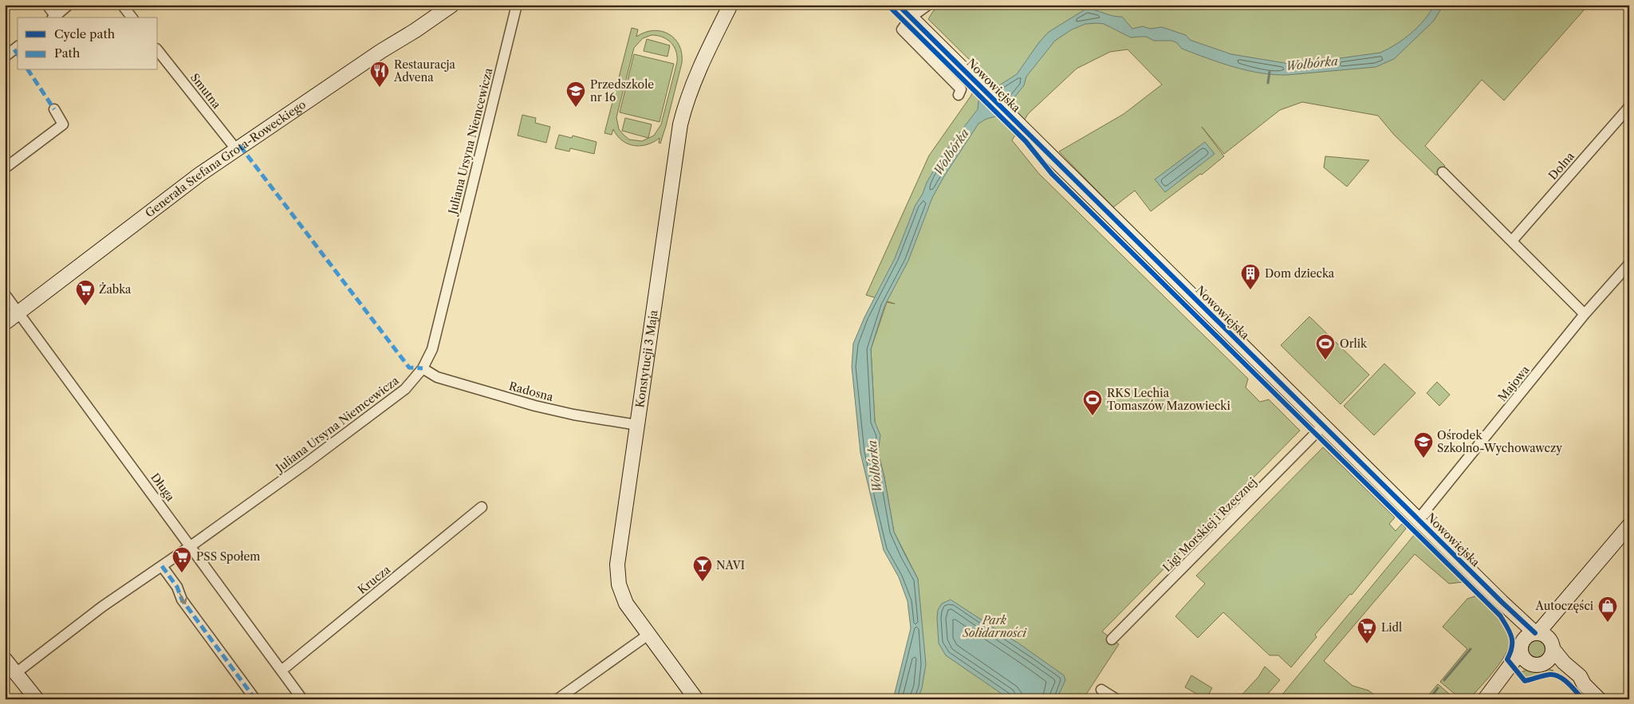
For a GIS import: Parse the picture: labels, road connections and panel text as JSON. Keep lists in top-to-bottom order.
{
  "streets": {
    "street": [
      "Nowowiejska",
      "Smutna",
      "Juliana Ursyna Niemcewicza",
      "Generała Stefana Grota-Roweckiego",
      "Dolna",
      "Konstytucji 3 Maja",
      "Majowa",
      "Radosna",
      "Długa",
      "Ligi Morskiej i Rzecznej",
      "Krucza"
    ]
  },
  "crossings": [
    ["Nowowiejska", "Majowa"],
    ["Nowowiejska", "Ligi Morskiej i Rzecznej"],
    ["Smutna", "Generała Stefana Grota-Roweckiego"],
    ["Juliana Ursyna Niemcewicza", "Radosna"],
    ["Juliana Ursyna Niemcewicza", "Długa"],
    ["Generała Stefana Grota-Roweckiego", "Długa"],
    ["Konstytucji 3 Maja", "Radosna"],
    ["Długa", "Krucza"]
  ],
  "water": ["Wolbórka"],
  "parks": ["Park Solidarności"],
  "places": {
    "restaurant": ["Restauracja Advena"],
    "school or university": ["Przedszkole nr 16", "Ośrodek Szkolno-Wychowawczy"],
    "building": ["Dom dziecka"],
    "supermarket": ["Żabka", "PSS Społem", "Lidl"],
    "sports": ["Orlik", "RKS Lechia Tomaszów Mazowiecki"],
    "bar": ["NAVI"],
    "shop": ["Autoczęści"]
  },
  "legend": ["Cycle path", "Path"]
}
